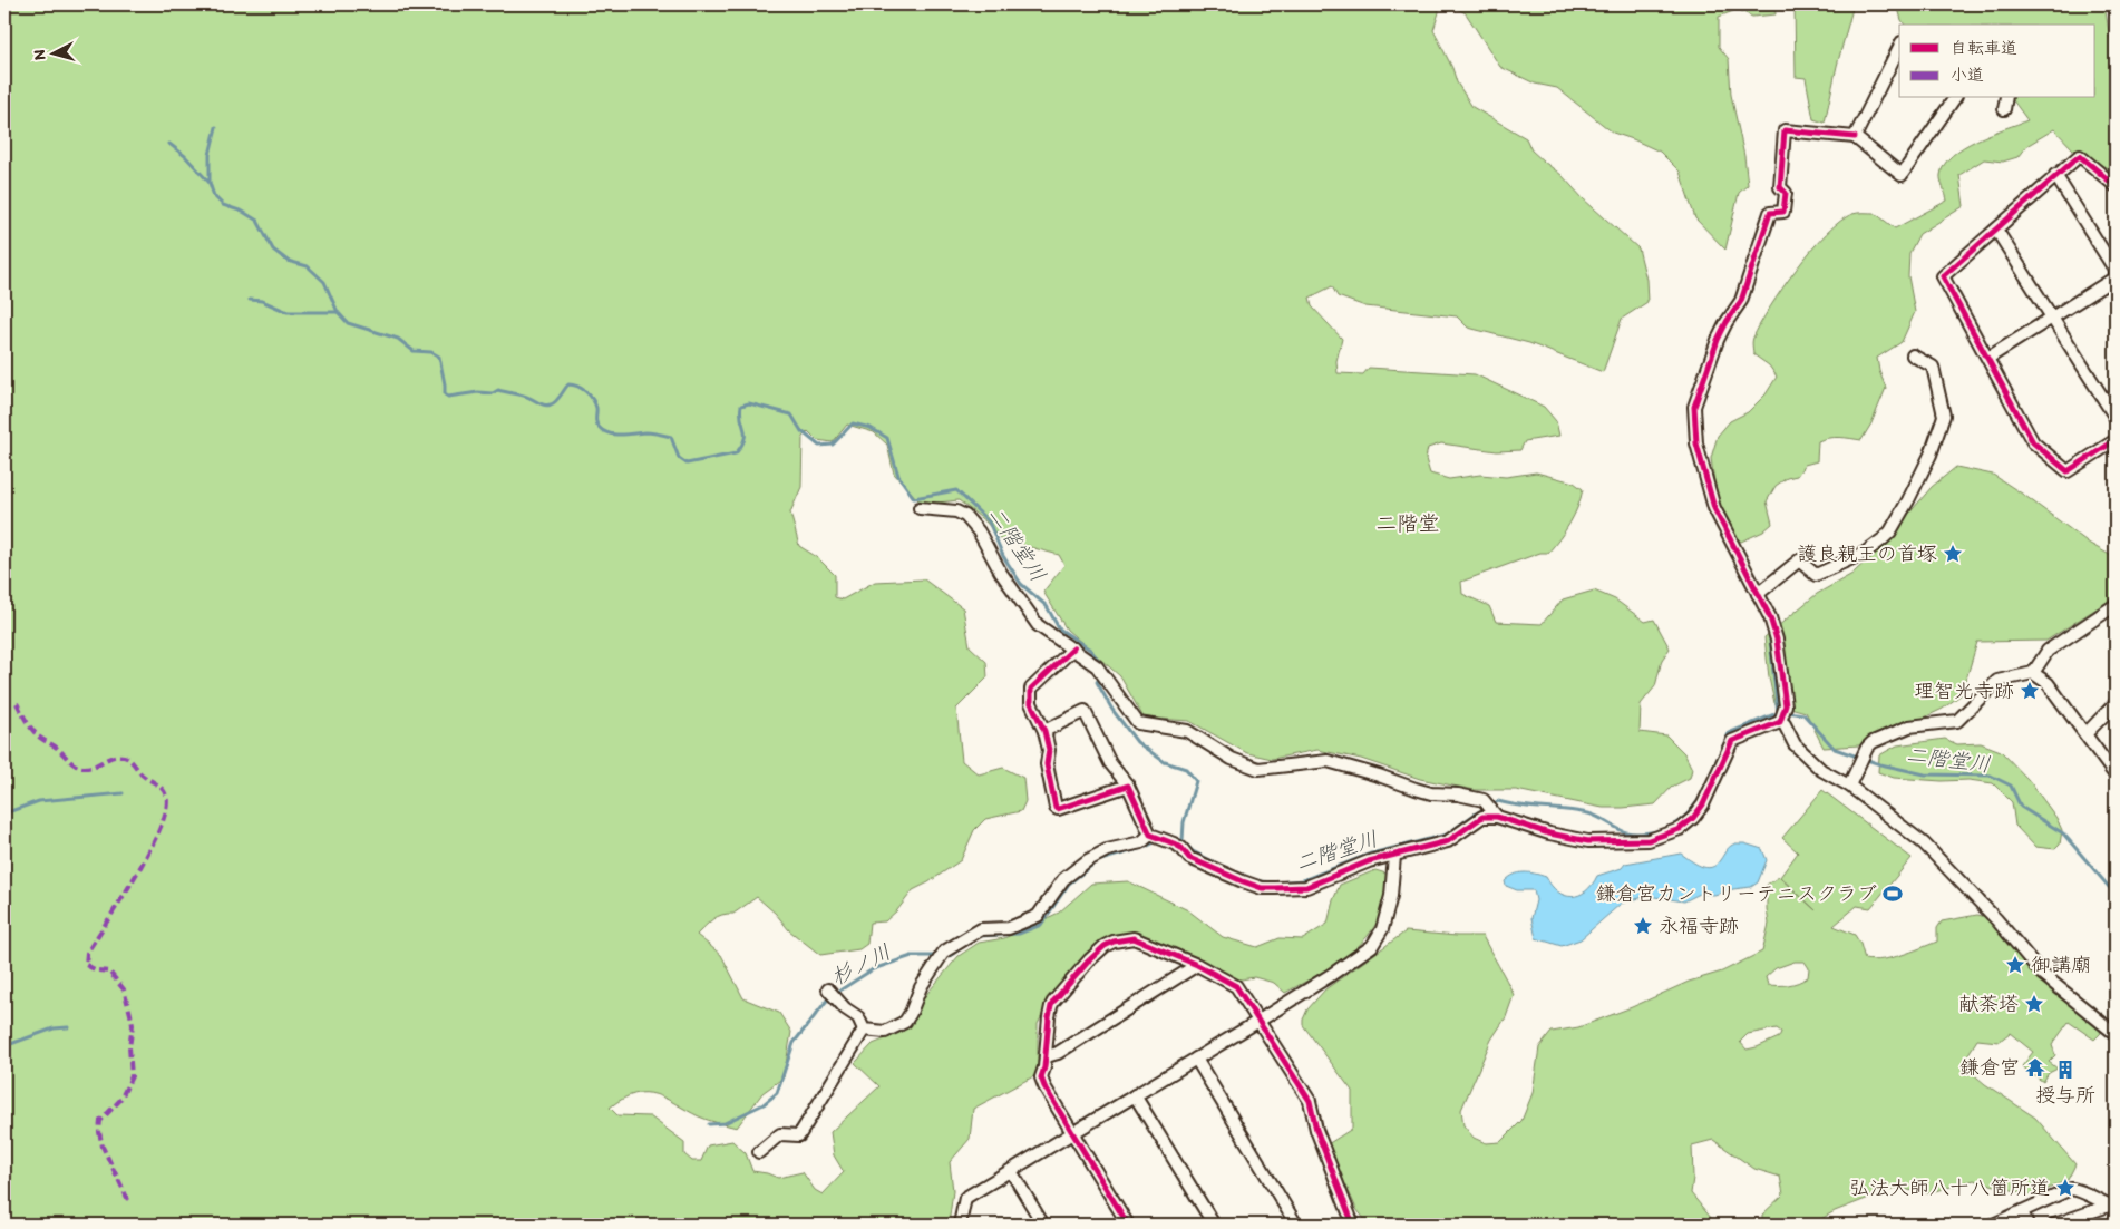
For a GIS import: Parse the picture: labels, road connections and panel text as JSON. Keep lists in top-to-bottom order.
{
  "districts": ["二階堂"],
  "water": ["二階堂川", "杉ノ川"],
  "places": {
    "place": [
      "護良親王の首塚",
      "理智光寺跡",
      "永福寺跡",
      "御講廟",
      "献茶塔",
      "弘法大師八十八箇所道"
    ],
    "sports": ["鎌倉宮カントリーテニスクラブ"],
    "temple": ["鎌倉宮"],
    "building": ["授与所"]
  },
  "legend": ["自転車道", "小道"],
  "north": "left"
}
